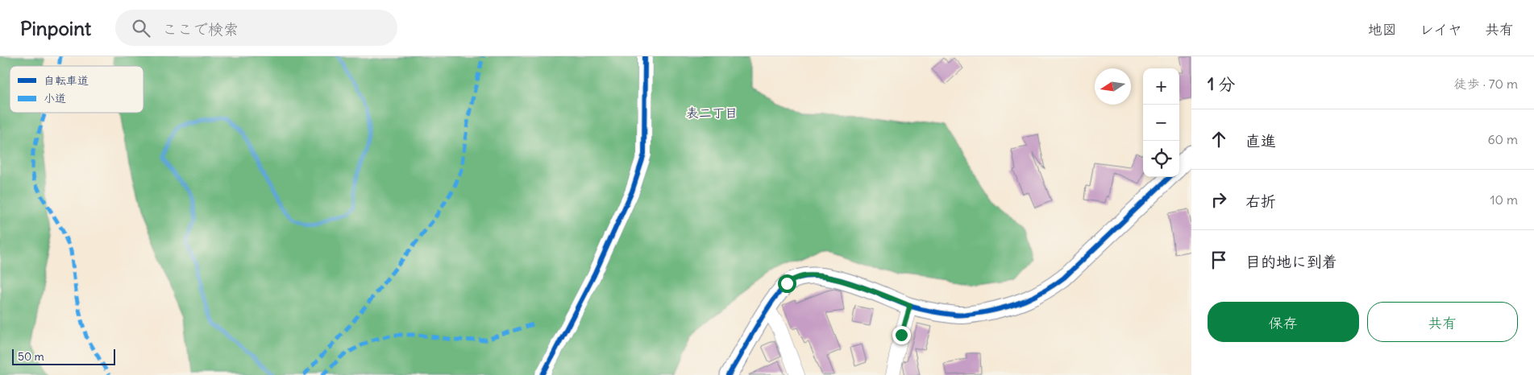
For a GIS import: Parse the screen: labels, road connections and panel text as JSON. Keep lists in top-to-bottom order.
{
  "districts": ["表二丁目"],
  "legend": ["自転車道", "小道"],
  "scale_bar": "50 m",
  "north": "left",
  "page": {
    "header": "Pinpoint",
    "search": "ここで検索",
    "nav": ["地図", "レイヤ", "共有"],
    "heading": ["1 分", "徒歩 · 70 m"],
    "map_buttons": ["+", "−"],
    "list": [
      ["直進", "60 m"],
      ["右折", "10 m"],
      "目的地に到着"
    ],
    "buttons": ["保存", "共有"],
    "scale": "50 m"
  }
}
